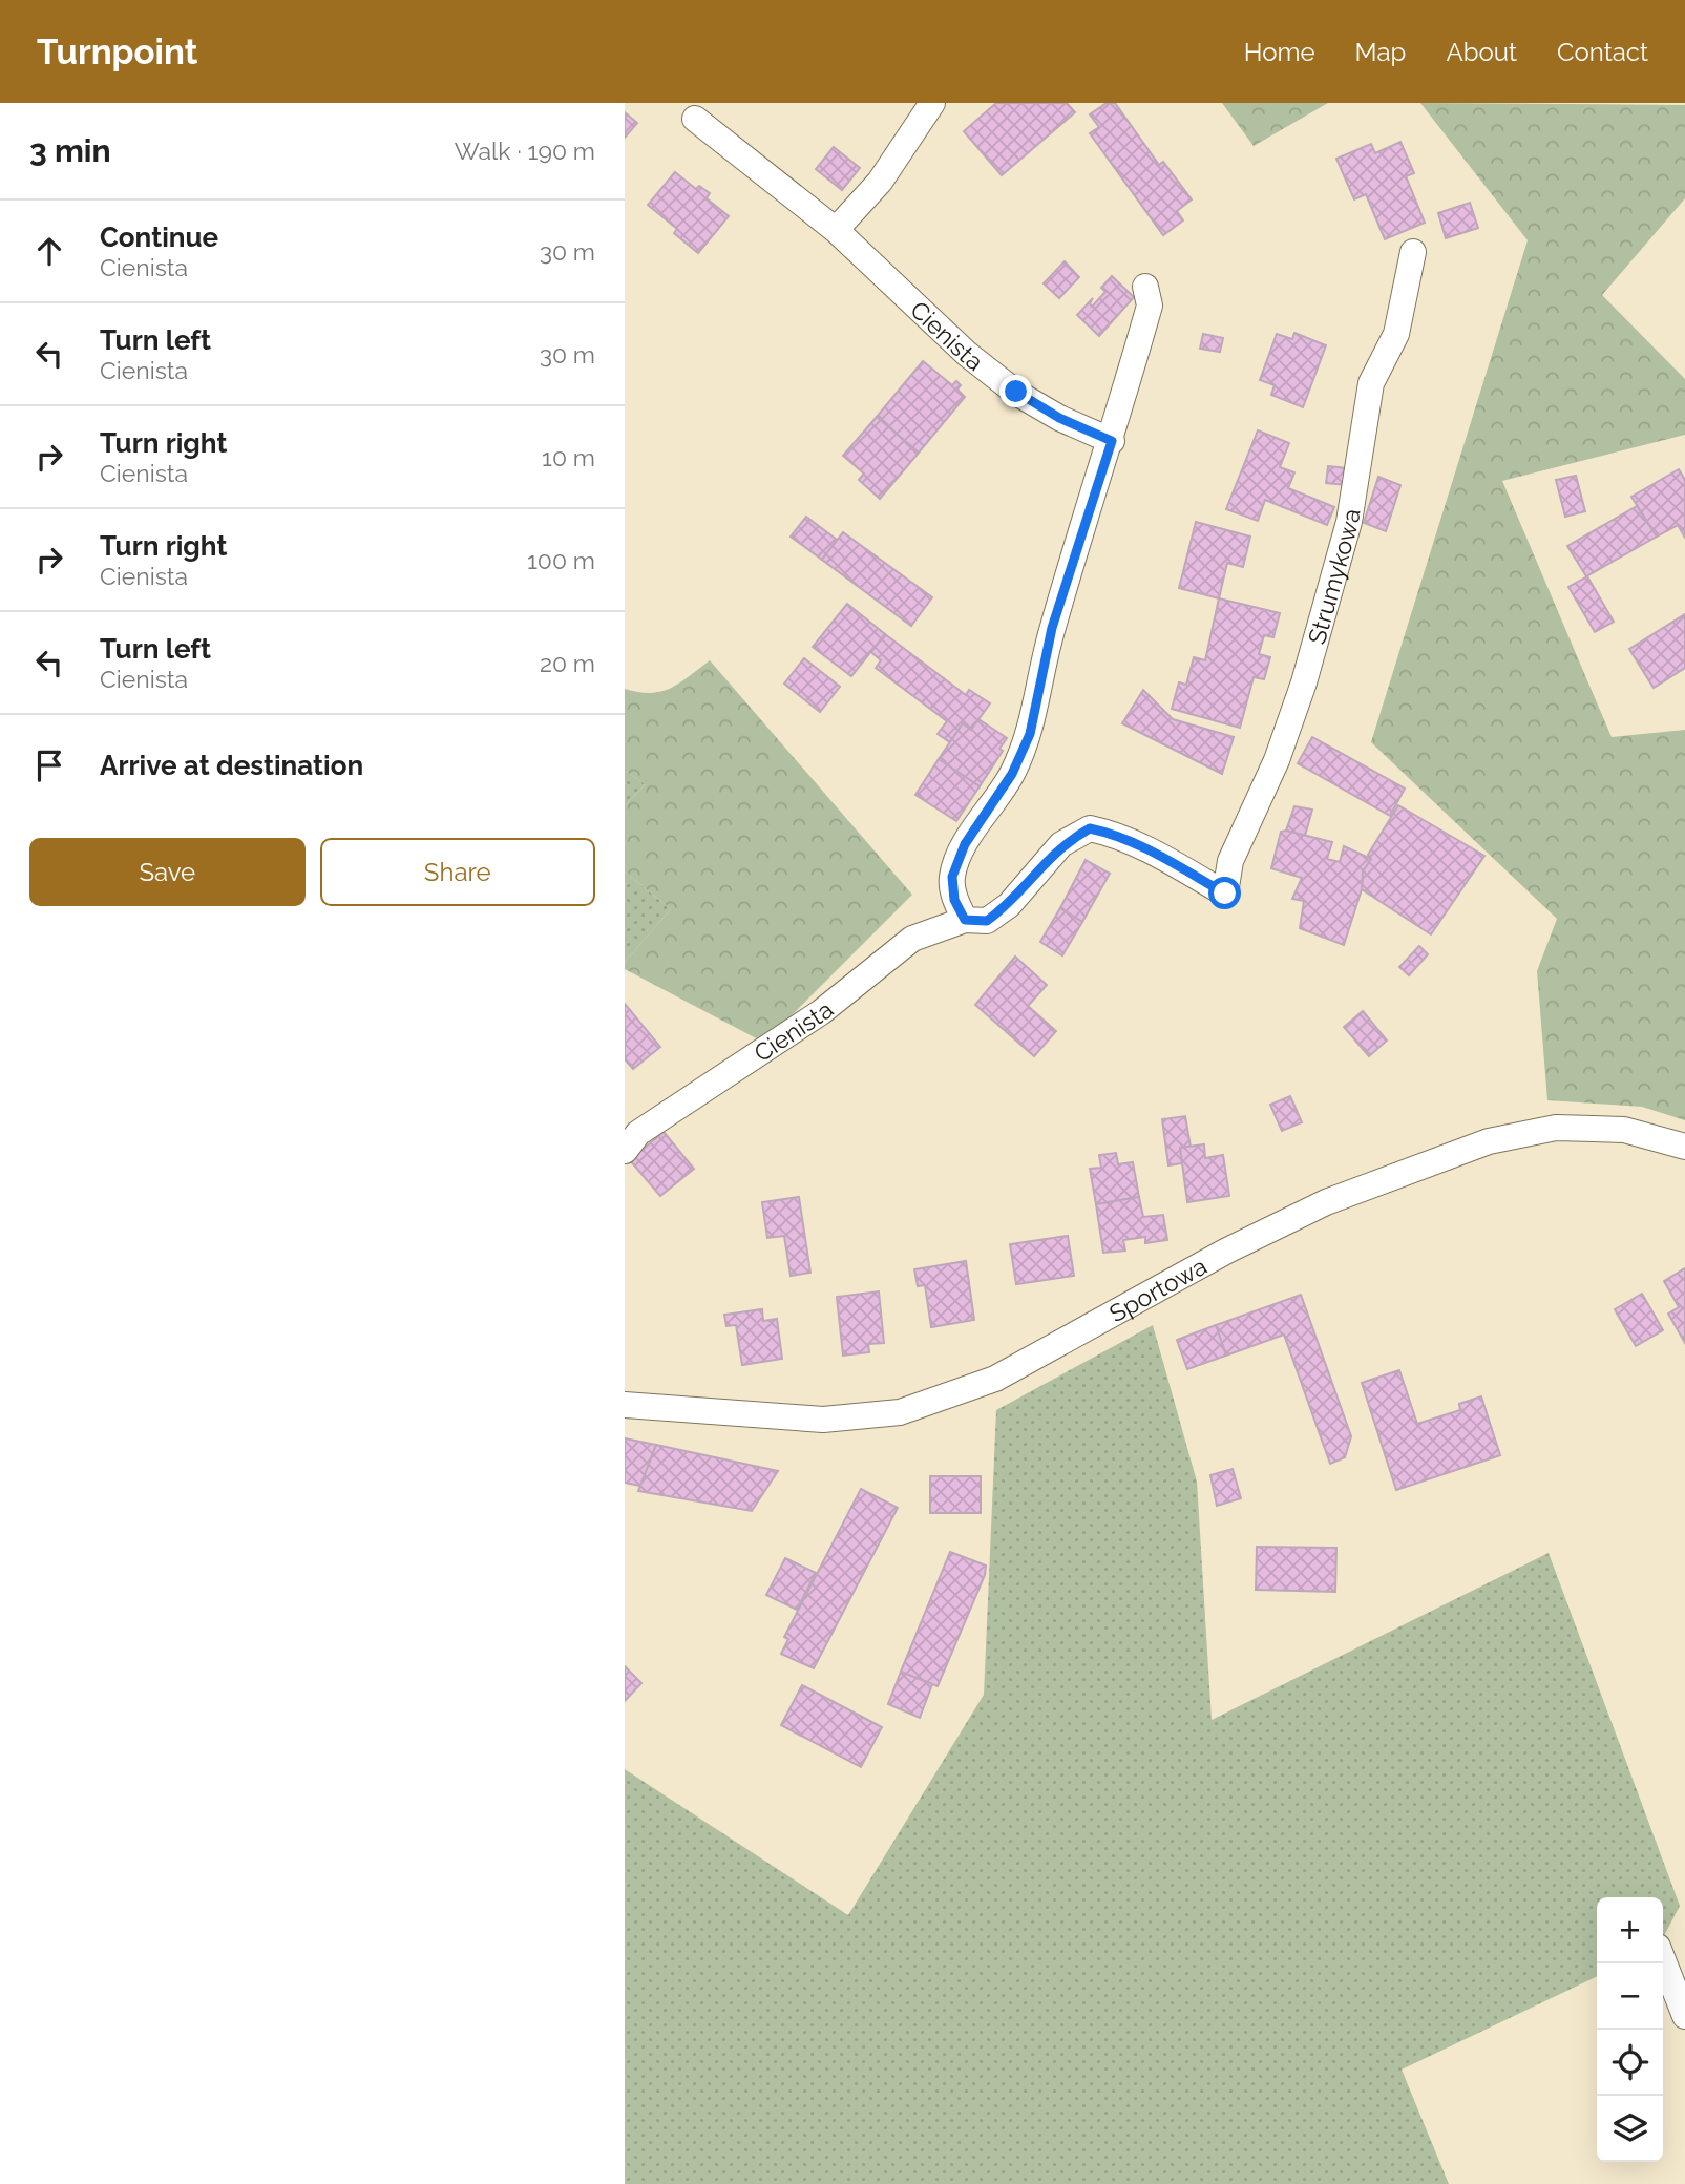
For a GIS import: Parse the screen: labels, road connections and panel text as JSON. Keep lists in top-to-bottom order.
{
  "streets": {
    "street": ["Cienista", "Strumykowa", "Sportowa"]
  },
  "crossings": [
    ["Cienista", "Strumykowa"]
  ],
  "page": {
    "header": "Turnpoint",
    "nav": [
      "Home",
      "Map",
      "About",
      "Contact"
    ],
    "heading": ["3 min", "Walk · 190 m"],
    "list": [
      ["Continue", "Cienista", "30 m"],
      ["Turn left", "Cienista", "30 m"],
      ["Turn right", "Cienista", "10 m"],
      ["Turn right", "Cienista", "100 m"],
      ["Turn left", "Cienista", "20 m"],
      "Arrive at destination"
    ],
    "buttons": ["Save", "Share"],
    "map_buttons": ["+", "−"]
  }
}
